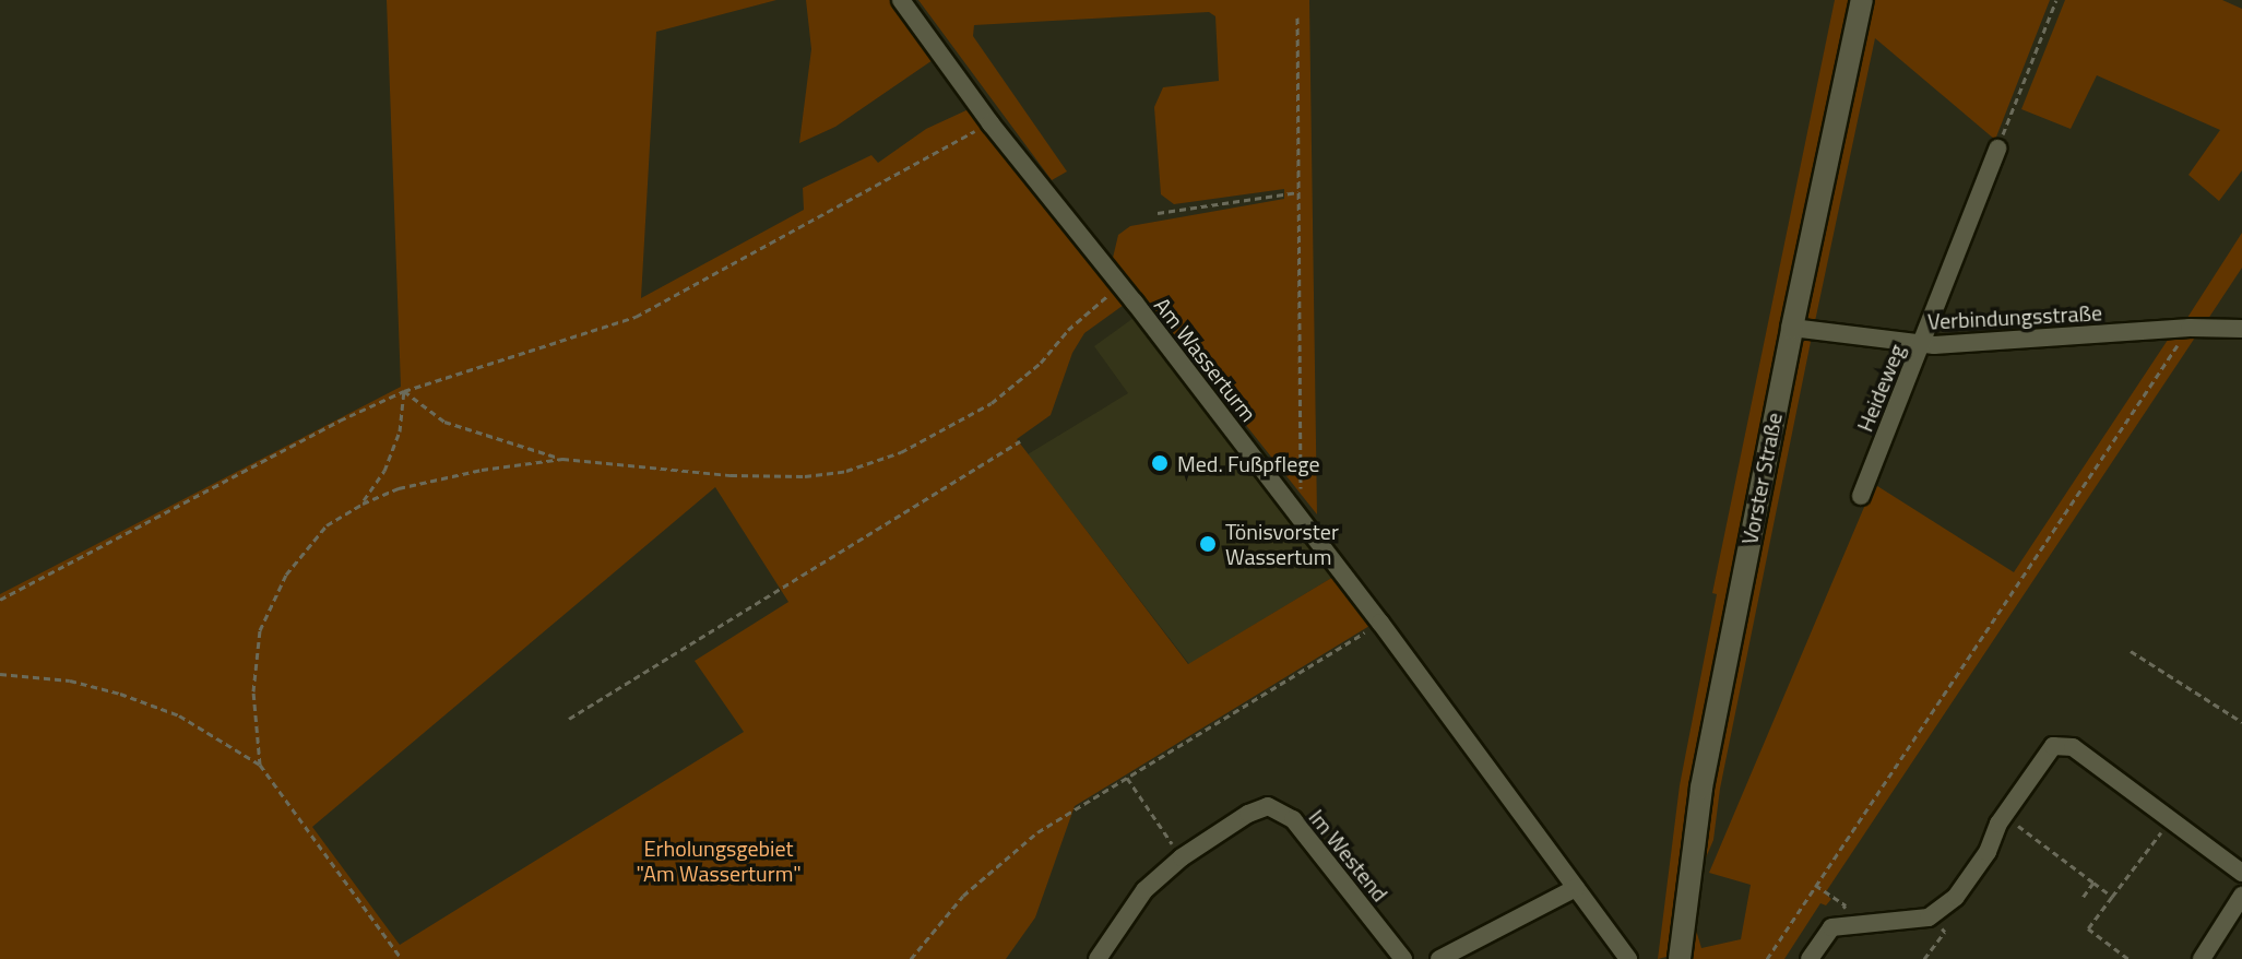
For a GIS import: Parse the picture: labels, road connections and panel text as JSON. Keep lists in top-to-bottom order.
{
  "streets": {
    "street": [
      "Verbindungsstraße",
      "Am Wasserturm",
      "Heideweg",
      "Vorster Straße",
      "Im Westend"
    ]
  },
  "crossings": [
    ["Verbindungsstraße", "Heideweg"],
    ["Verbindungsstraße", "Vorster Straße"]
  ],
  "parks": ["Erholungsgebiet \"Am Wasserturm\""],
  "places": ["Med. Fußpflege", "Tönisvorster Wassertum"]
}
